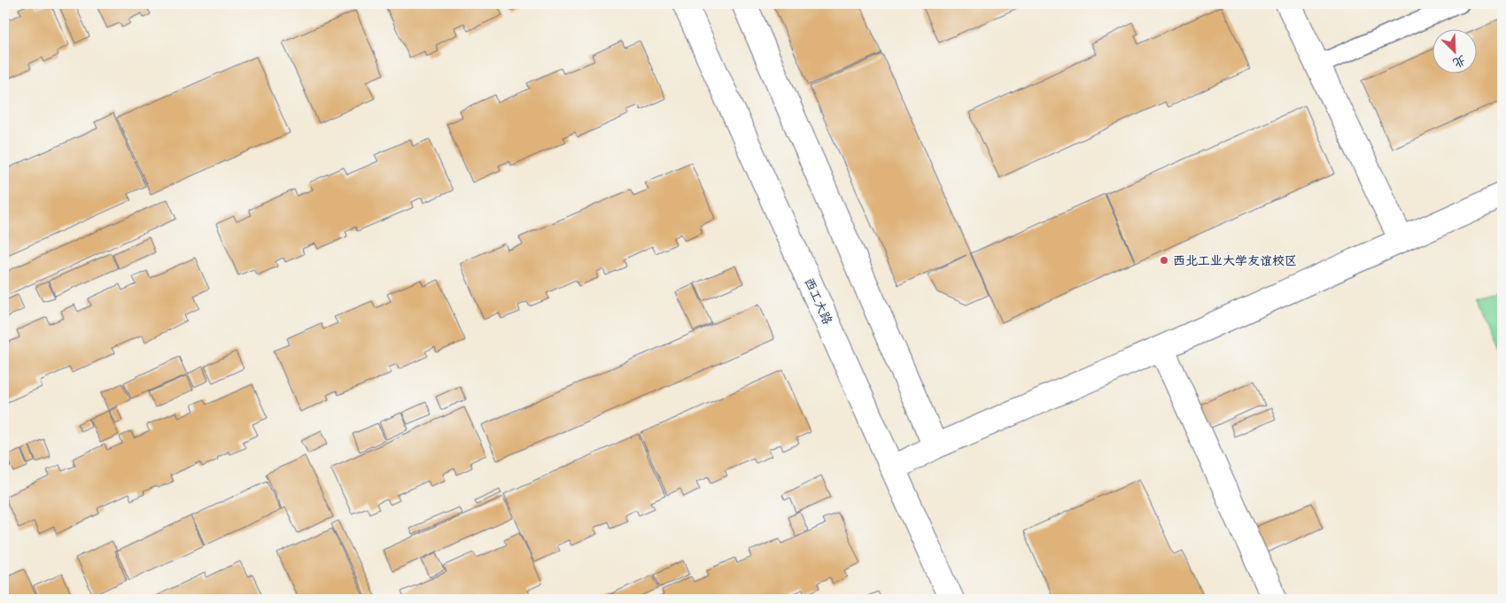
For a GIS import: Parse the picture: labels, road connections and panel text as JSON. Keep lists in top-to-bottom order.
{
  "streets": {
    "street": ["西工大路"]
  },
  "places": ["西北工业大学友谊校区"],
  "north": "bottom right"
}
